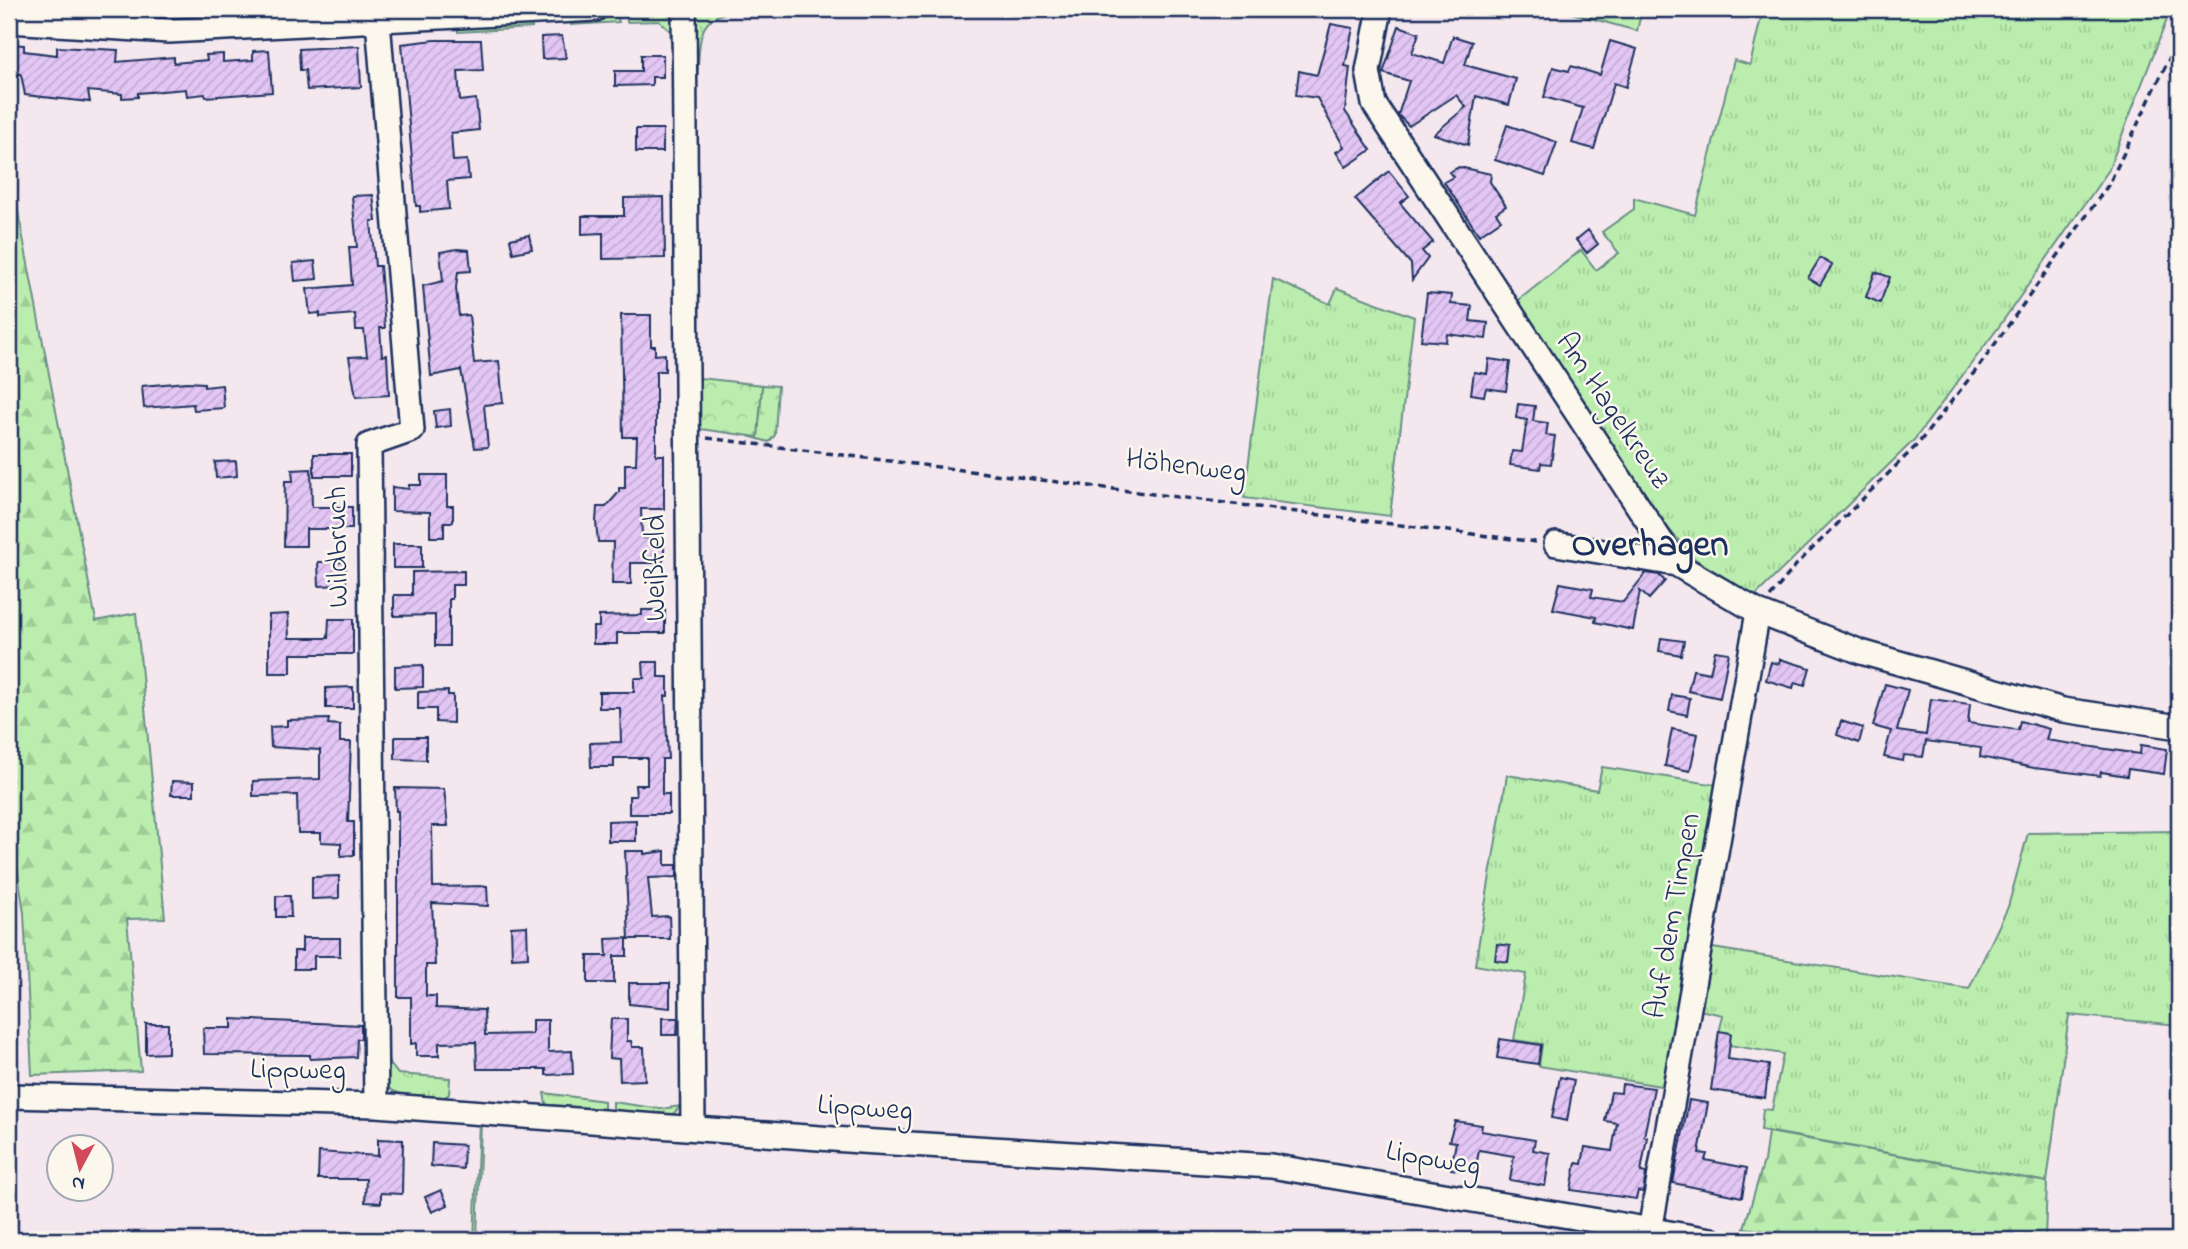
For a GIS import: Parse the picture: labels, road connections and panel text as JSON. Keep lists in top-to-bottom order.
{
  "streets": {
    "street": [
      "Am Hagelkreuz",
      "Wildbruch",
      "Weißfeld",
      "Auf dem Timpen",
      "Lippweg"
    ],
    "path": ["Höhenweg"]
  },
  "crossings": [
    ["Am Hagelkreuz", "Auf dem Timpen"],
    ["Höhenweg", "Weißfeld"],
    ["Wildbruch", "Lippweg"],
    ["Weißfeld", "Lippweg"],
    ["Auf dem Timpen", "Lippweg"]
  ],
  "districts": ["Overhagen"],
  "north": "bottom"
}
